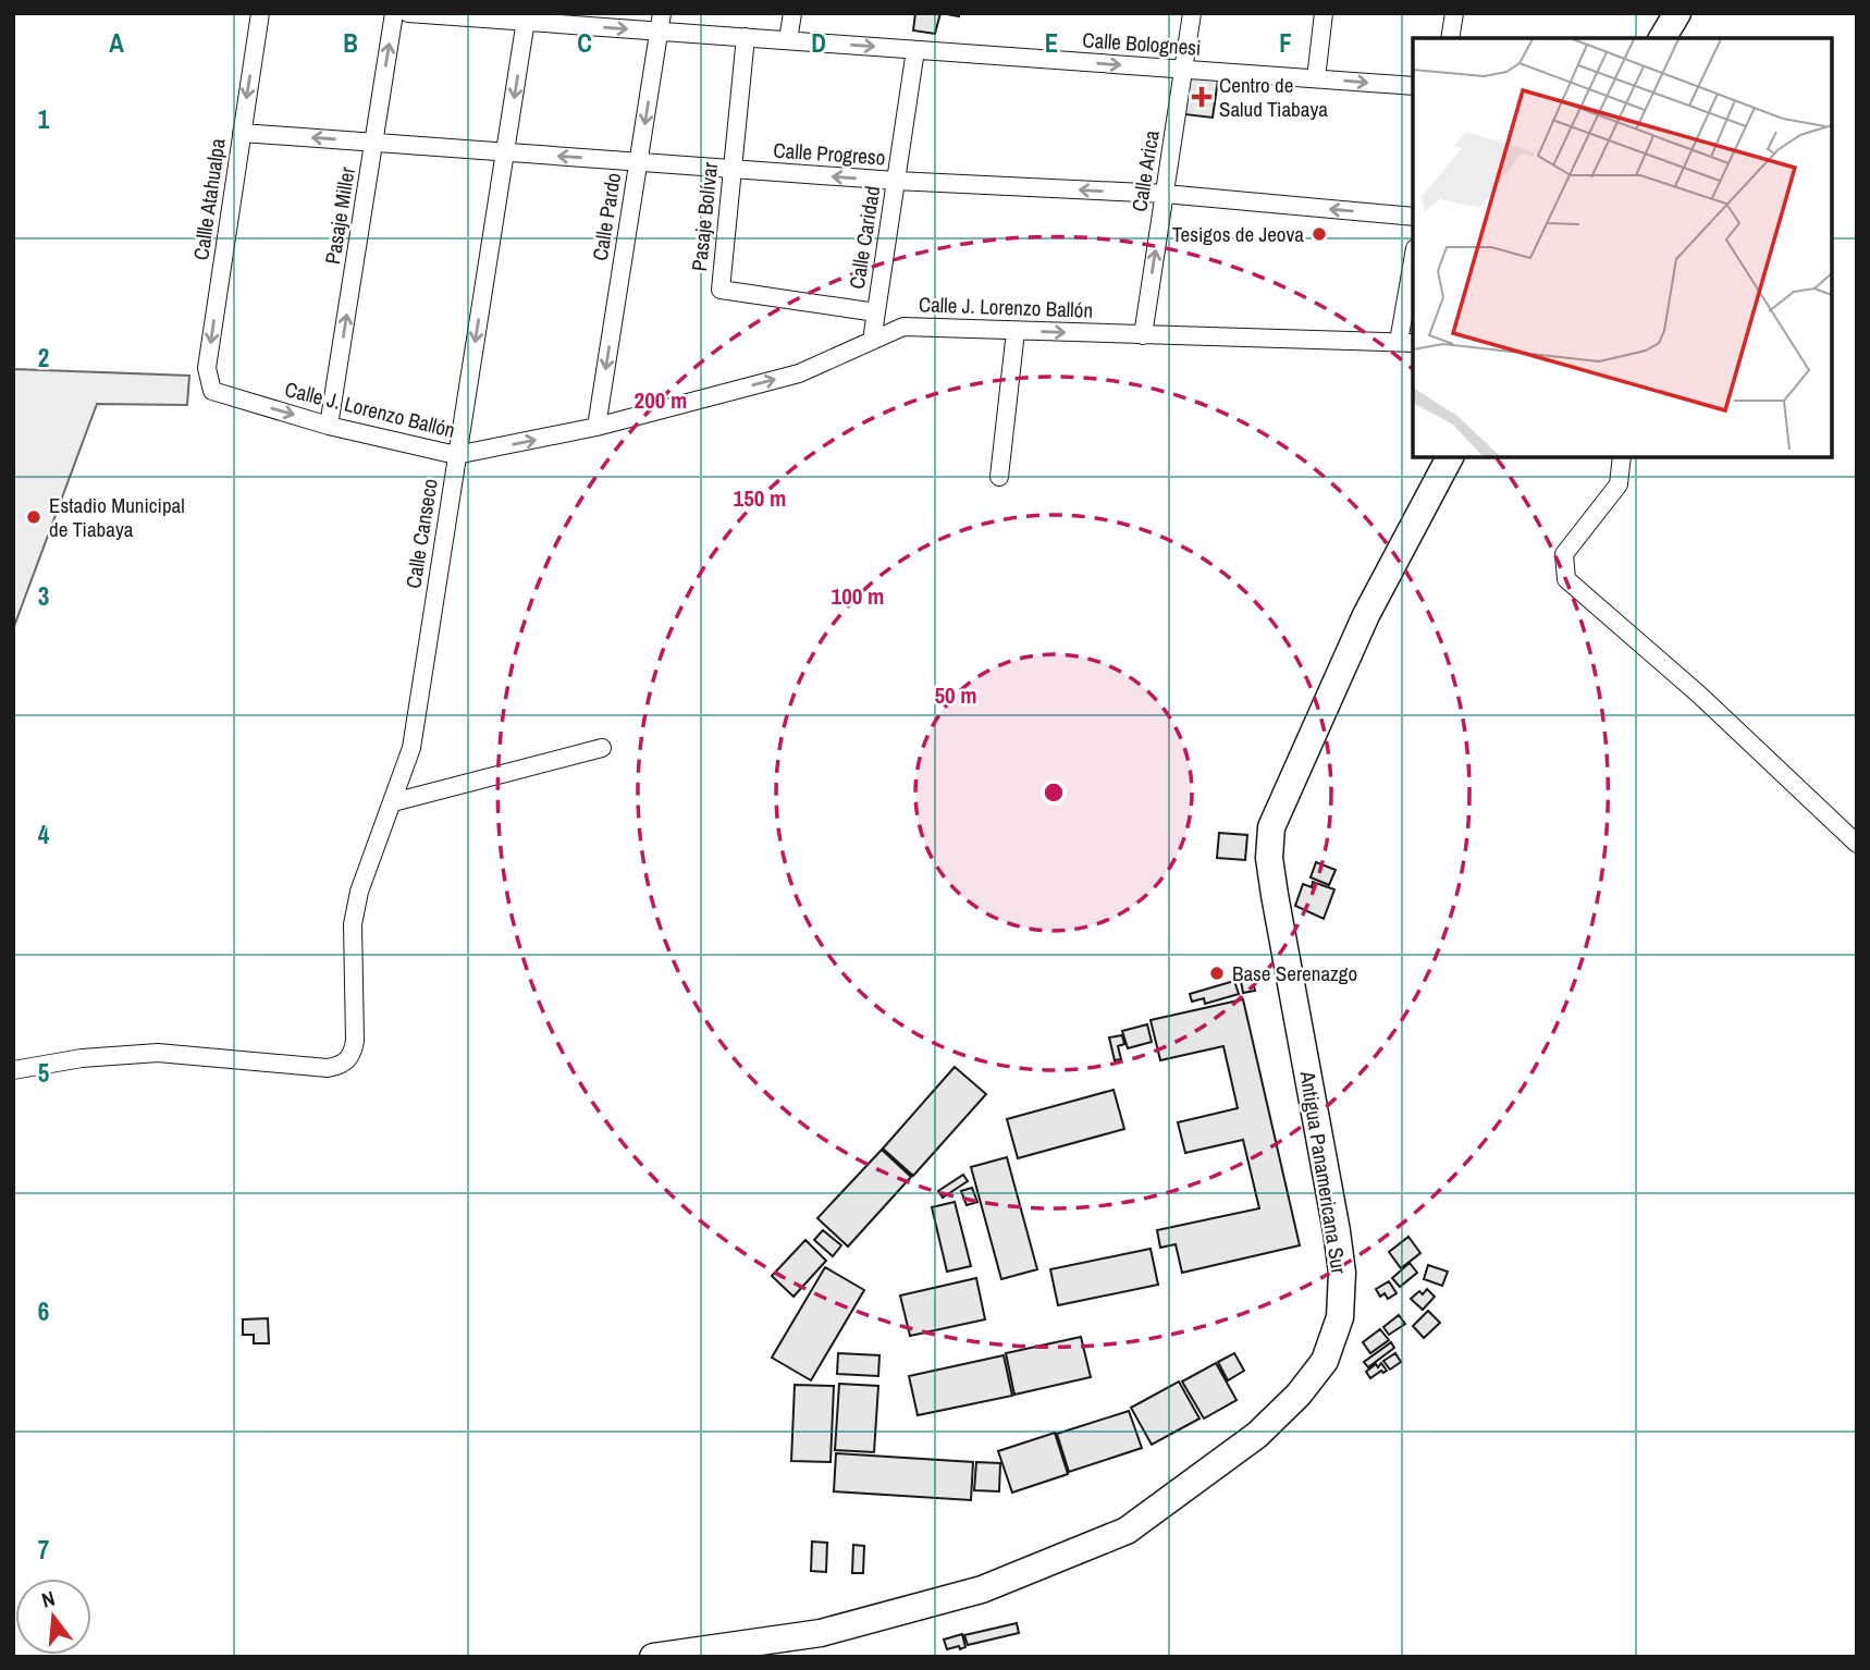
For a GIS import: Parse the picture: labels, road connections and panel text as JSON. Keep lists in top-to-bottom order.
{
  "streets": {
    "main road": ["Antigua Panamericana Sur"],
    "street": [
      "Calle Bolognesi",
      "Calle Progreso",
      "Calle Arica",
      "Callle Atahualpa",
      "Pasaje Miller",
      "Calle Pardo",
      "Pasaje Bolívar",
      "Calle Caridad",
      "Calle J. Lorenzo Ballón",
      "Calle Canseco"
    ]
  },
  "crossings": [
    ["Calle Bolognesi", "Calle Arica"],
    ["Calle Bolognesi", "Calle Pardo"],
    ["Calle Bolognesi", "Pasaje Bolívar"],
    ["Calle Bolognesi", "Calle Caridad"],
    ["Calle Bolognesi", "Calle Canseco"],
    ["Calle Progreso", "Calle Arica"],
    ["Calle Progreso", "Callle Atahualpa"],
    ["Calle Progreso", "Pasaje Miller"],
    ["Calle Progreso", "Calle Pardo"],
    ["Calle Progreso", "Pasaje Bolívar"],
    ["Calle Progreso", "Calle Caridad"],
    ["Calle Progreso", "Calle Canseco"],
    ["Calle Arica", "Calle J. Lorenzo Ballón"],
    ["Callle Atahualpa", "Calle J. Lorenzo Ballón"],
    ["Pasaje Miller", "Calle J. Lorenzo Ballón"],
    ["Calle Pardo", "Calle J. Lorenzo Ballón"],
    ["Pasaje Bolívar", "Calle Caridad"],
    ["Calle Caridad", "Calle J. Lorenzo Ballón"],
    ["Calle J. Lorenzo Ballón", "Calle Canseco"]
  ],
  "one_way": [
    "Calle Bolognesi",
    "Calle Progreso",
    "Calle Arica",
    "Callle Atahualpa",
    "Pasaje Miller",
    "Calle Pardo",
    "Calle J. Lorenzo Ballón"
  ],
  "places": {
    "health": ["Centro de Salud Tiabaya"],
    "other": ["Tesigos de Jeova", "Estadio Municipal de Tiabaya", "Base Serenazgo"]
  },
  "north": "top",
  "grid": {
    "columns": [
      "A",
      "B",
      "C",
      "D",
      "E",
      "F"
    ],
    "rows": [
      "1",
      "2",
      "3",
      "4",
      "5",
      "6",
      "7"
    ]
  },
  "rings": [
    "200 m",
    "150 m",
    "100 m",
    "50 m"
  ]
}
